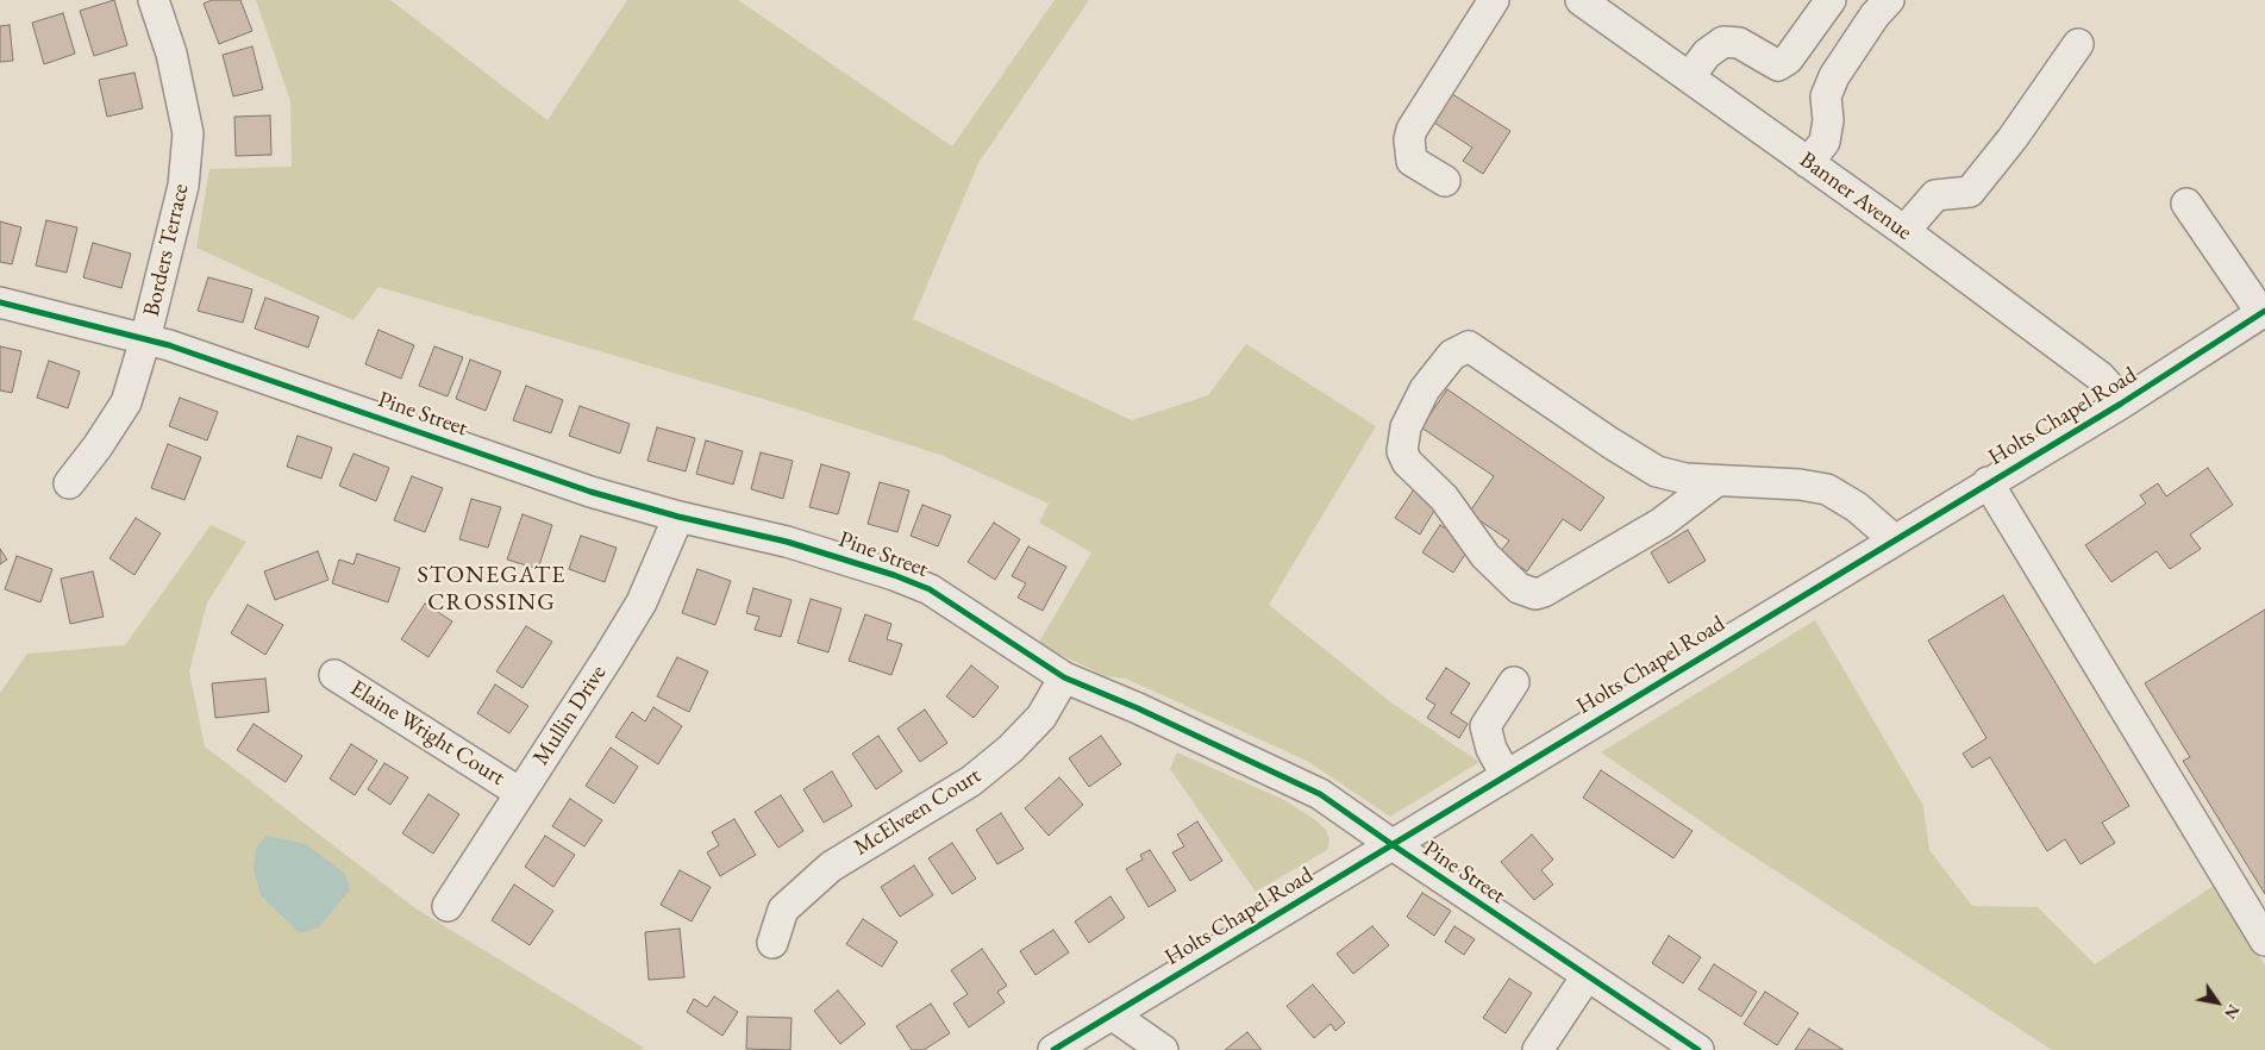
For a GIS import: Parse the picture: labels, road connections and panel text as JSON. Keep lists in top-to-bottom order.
{
  "streets": {
    "street": [
      "Banner Avenue",
      "Borders Terrace",
      "Pine Street",
      "Holts Chapel Road",
      "Mullin Drive",
      "Elaine Wright Court",
      "McElveen Court"
    ]
  },
  "crossings": [
    ["Banner Avenue", "Holts Chapel Road"],
    ["Borders Terrace", "Pine Street"],
    ["Pine Street", "Holts Chapel Road"],
    ["Pine Street", "Mullin Drive"],
    ["Pine Street", "McElveen Court"],
    ["Mullin Drive", "Elaine Wright Court"]
  ],
  "districts": ["STONEGATE CROSSING"],
  "north": "bottom right"
}
